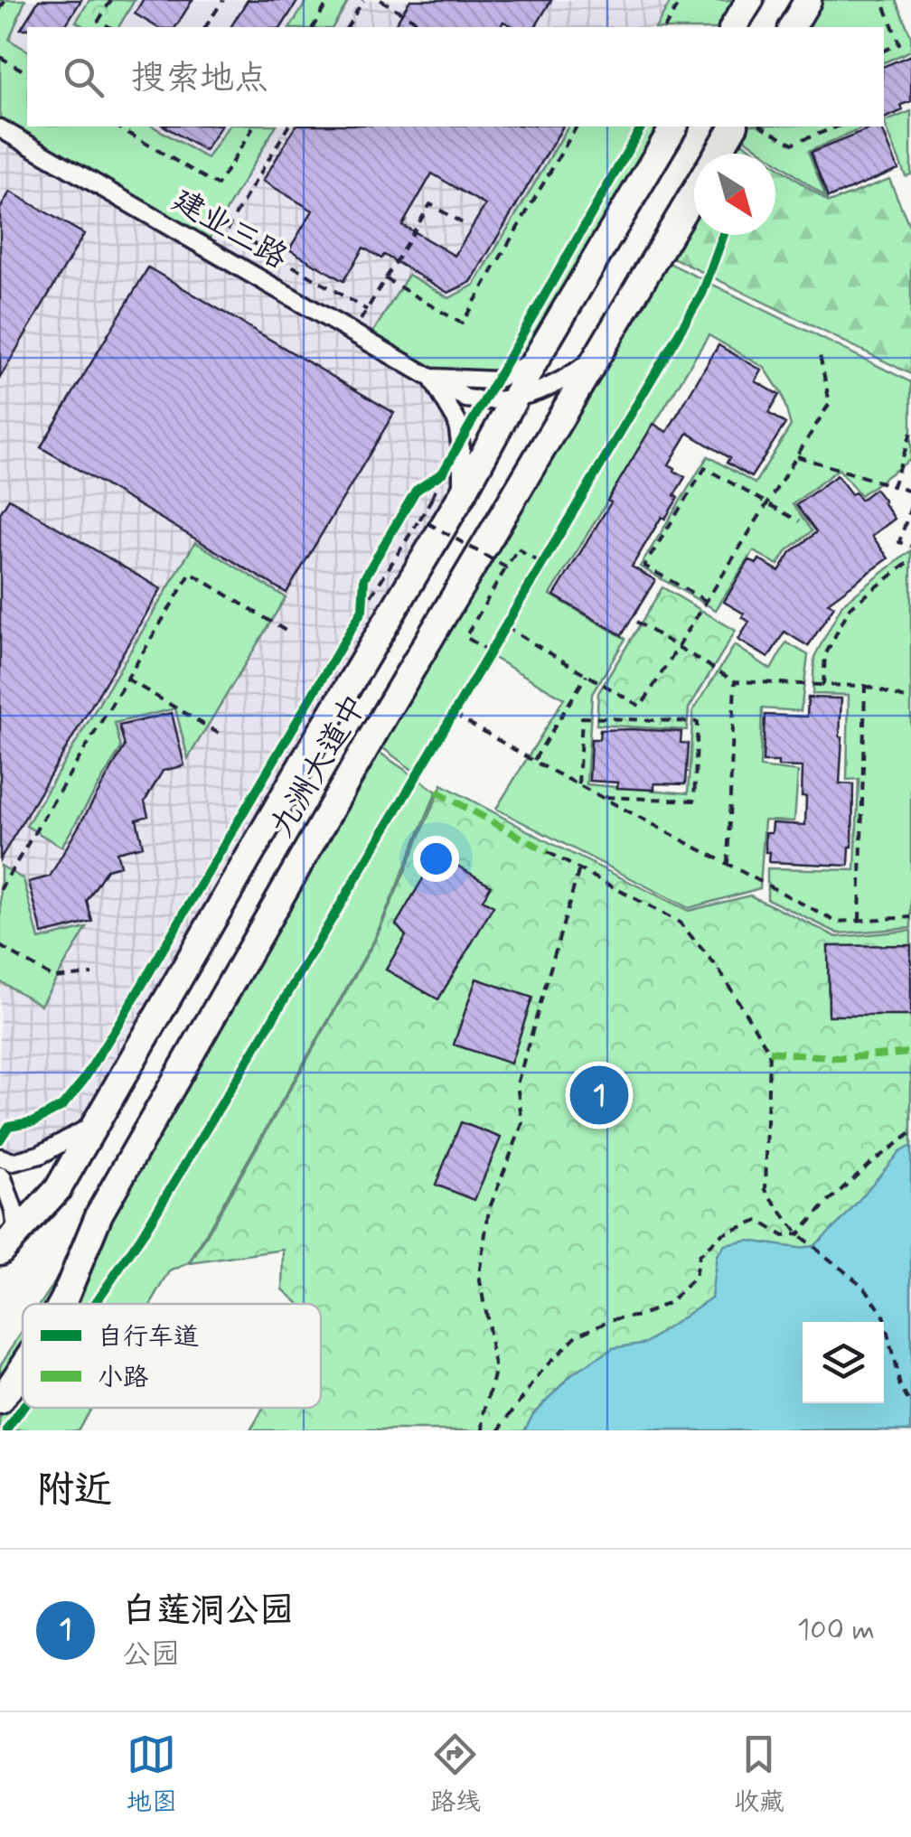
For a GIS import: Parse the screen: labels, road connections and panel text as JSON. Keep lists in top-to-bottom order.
{
  "streets": {
    "main road": ["九洲大道中"],
    "street": ["建业三路"]
  },
  "crossings": [
    ["建业三路", "九洲大道中"]
  ],
  "legend": ["自行车道", "小路"],
  "north": "bottom right",
  "page": {
    "search": "搜索地点",
    "pins": "1",
    "heading": "附近",
    "list": [
      {
        "mark": "1",
        "name": "白莲洞公园",
        "note": "公园",
        "value": "100 m"
      }
    ],
    "nav": ["地图", "路线", "收藏"]
  }
}
